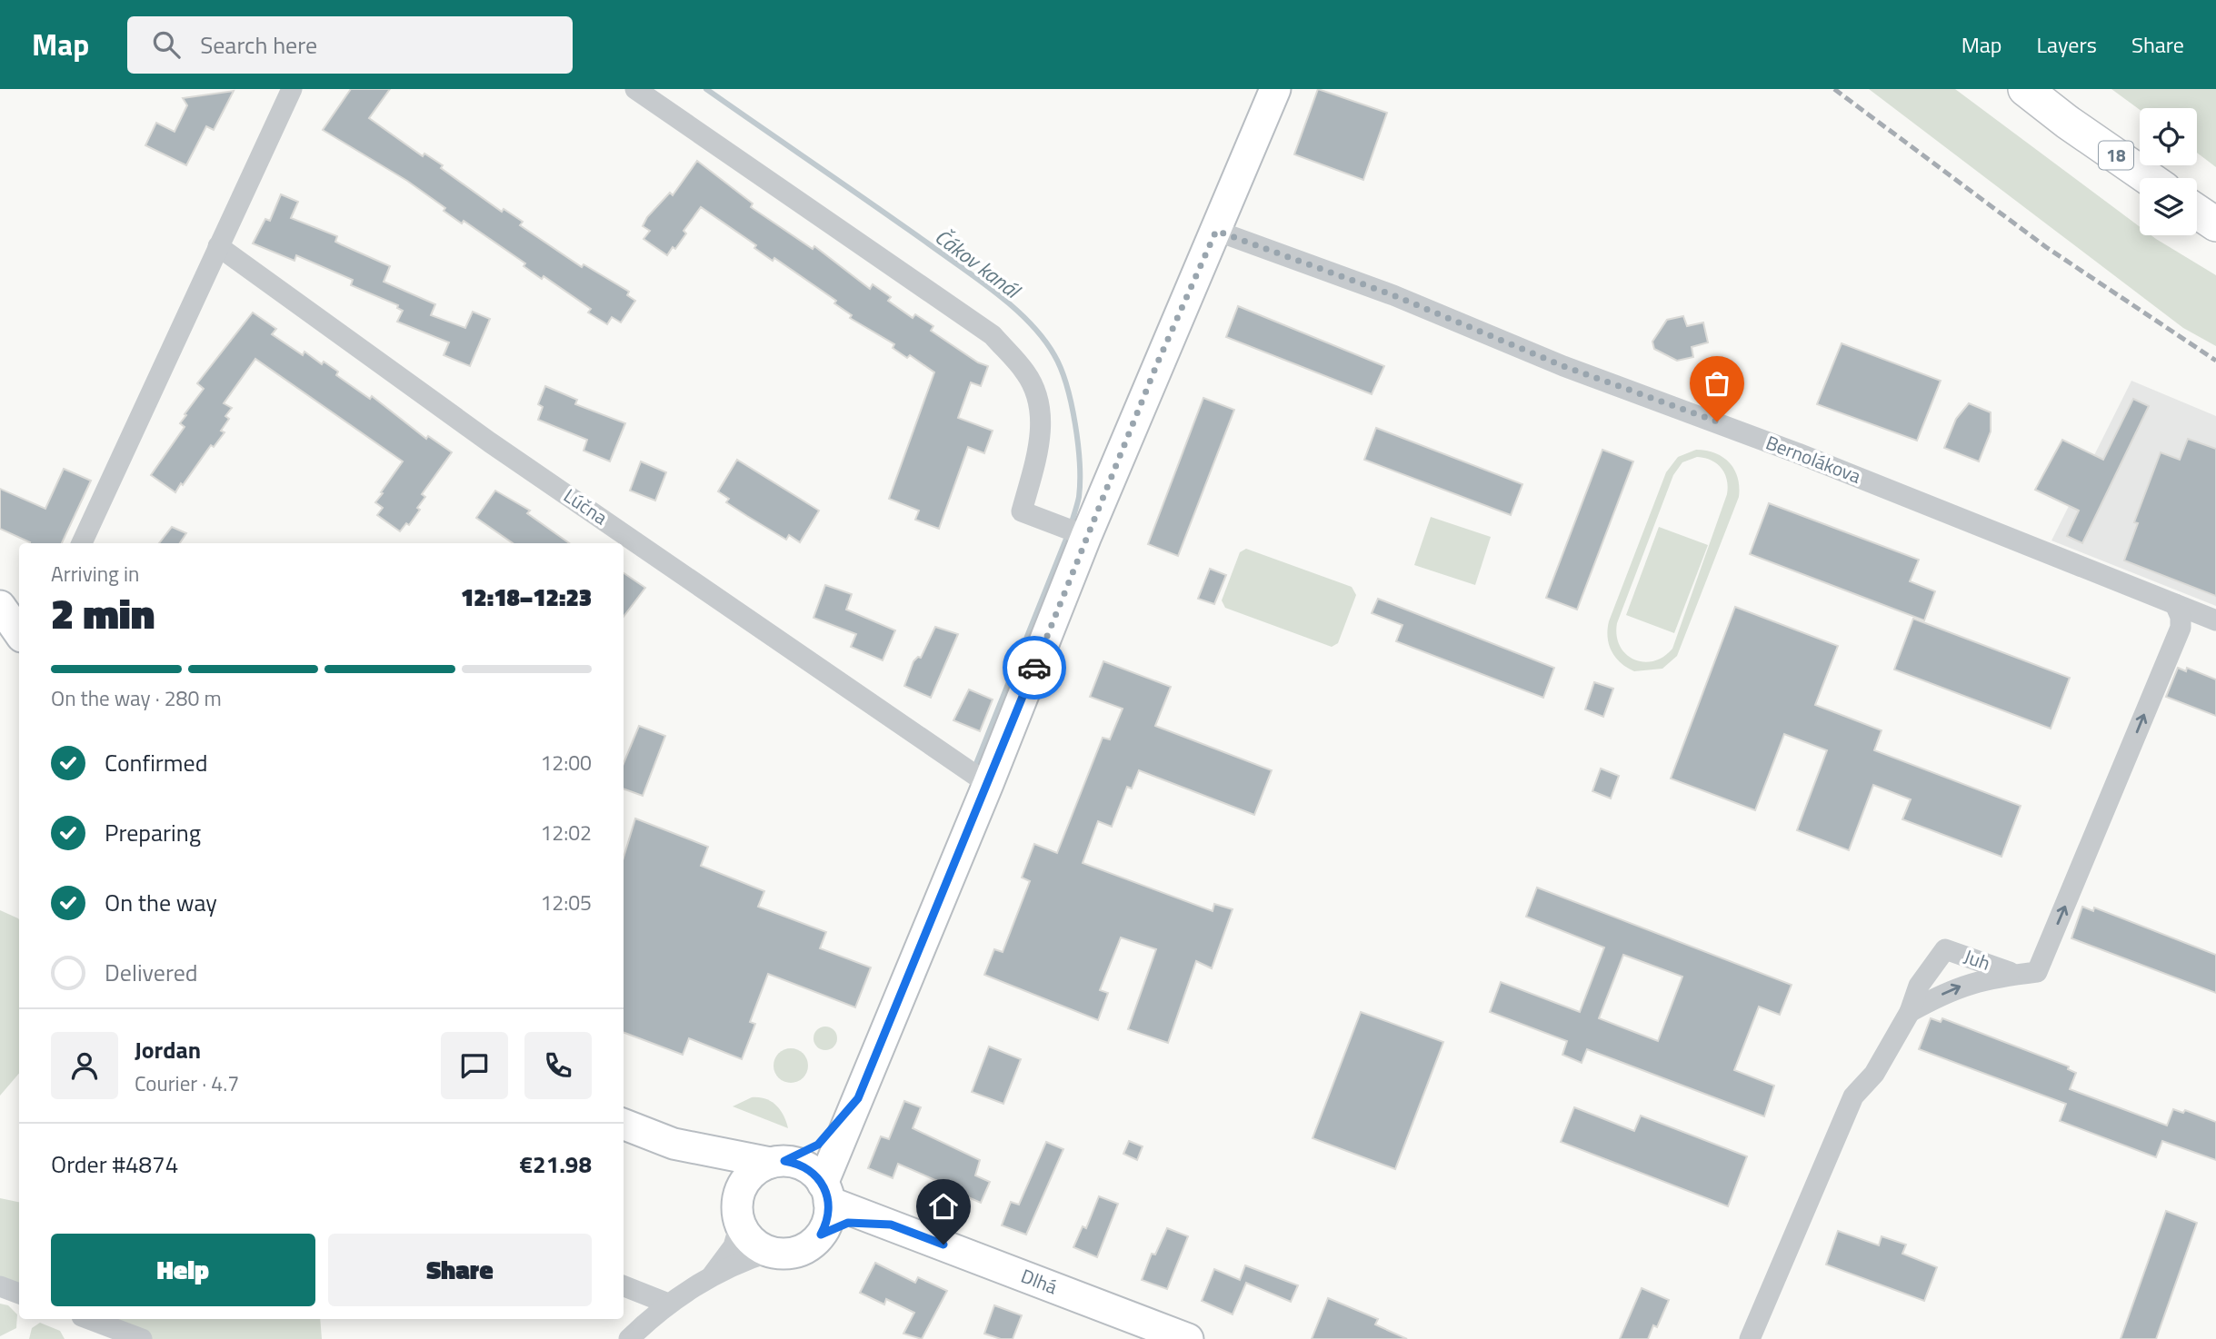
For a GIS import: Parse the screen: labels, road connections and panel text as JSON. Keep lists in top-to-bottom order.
{
  "streets": {
    "main road": ["18"],
    "street": [
      "Bernolákova",
      "Lúčna",
      "Juh",
      "Dlhá"
    ]
  },
  "one_way": ["Juh"],
  "water": ["Čákov kanál"],
  "page": {
    "header": "Map",
    "search": "Search here",
    "nav": ["Map", "Layers", "Share"],
    "heading": ["2 min", "Arriving in", "12:18–12:23"],
    "panel": [
      "Jordan",
      "Courier · 4.7",
      "Order #4874",
      "€21.98"
    ],
    "bar": "On the way · 280 m",
    "list": [
      ["Confirmed", "12:00"],
      ["Preparing", "12:02"],
      ["On the way", "12:05"],
      "Delivered"
    ],
    "buttons": ["Help", "Share"]
  }
}
